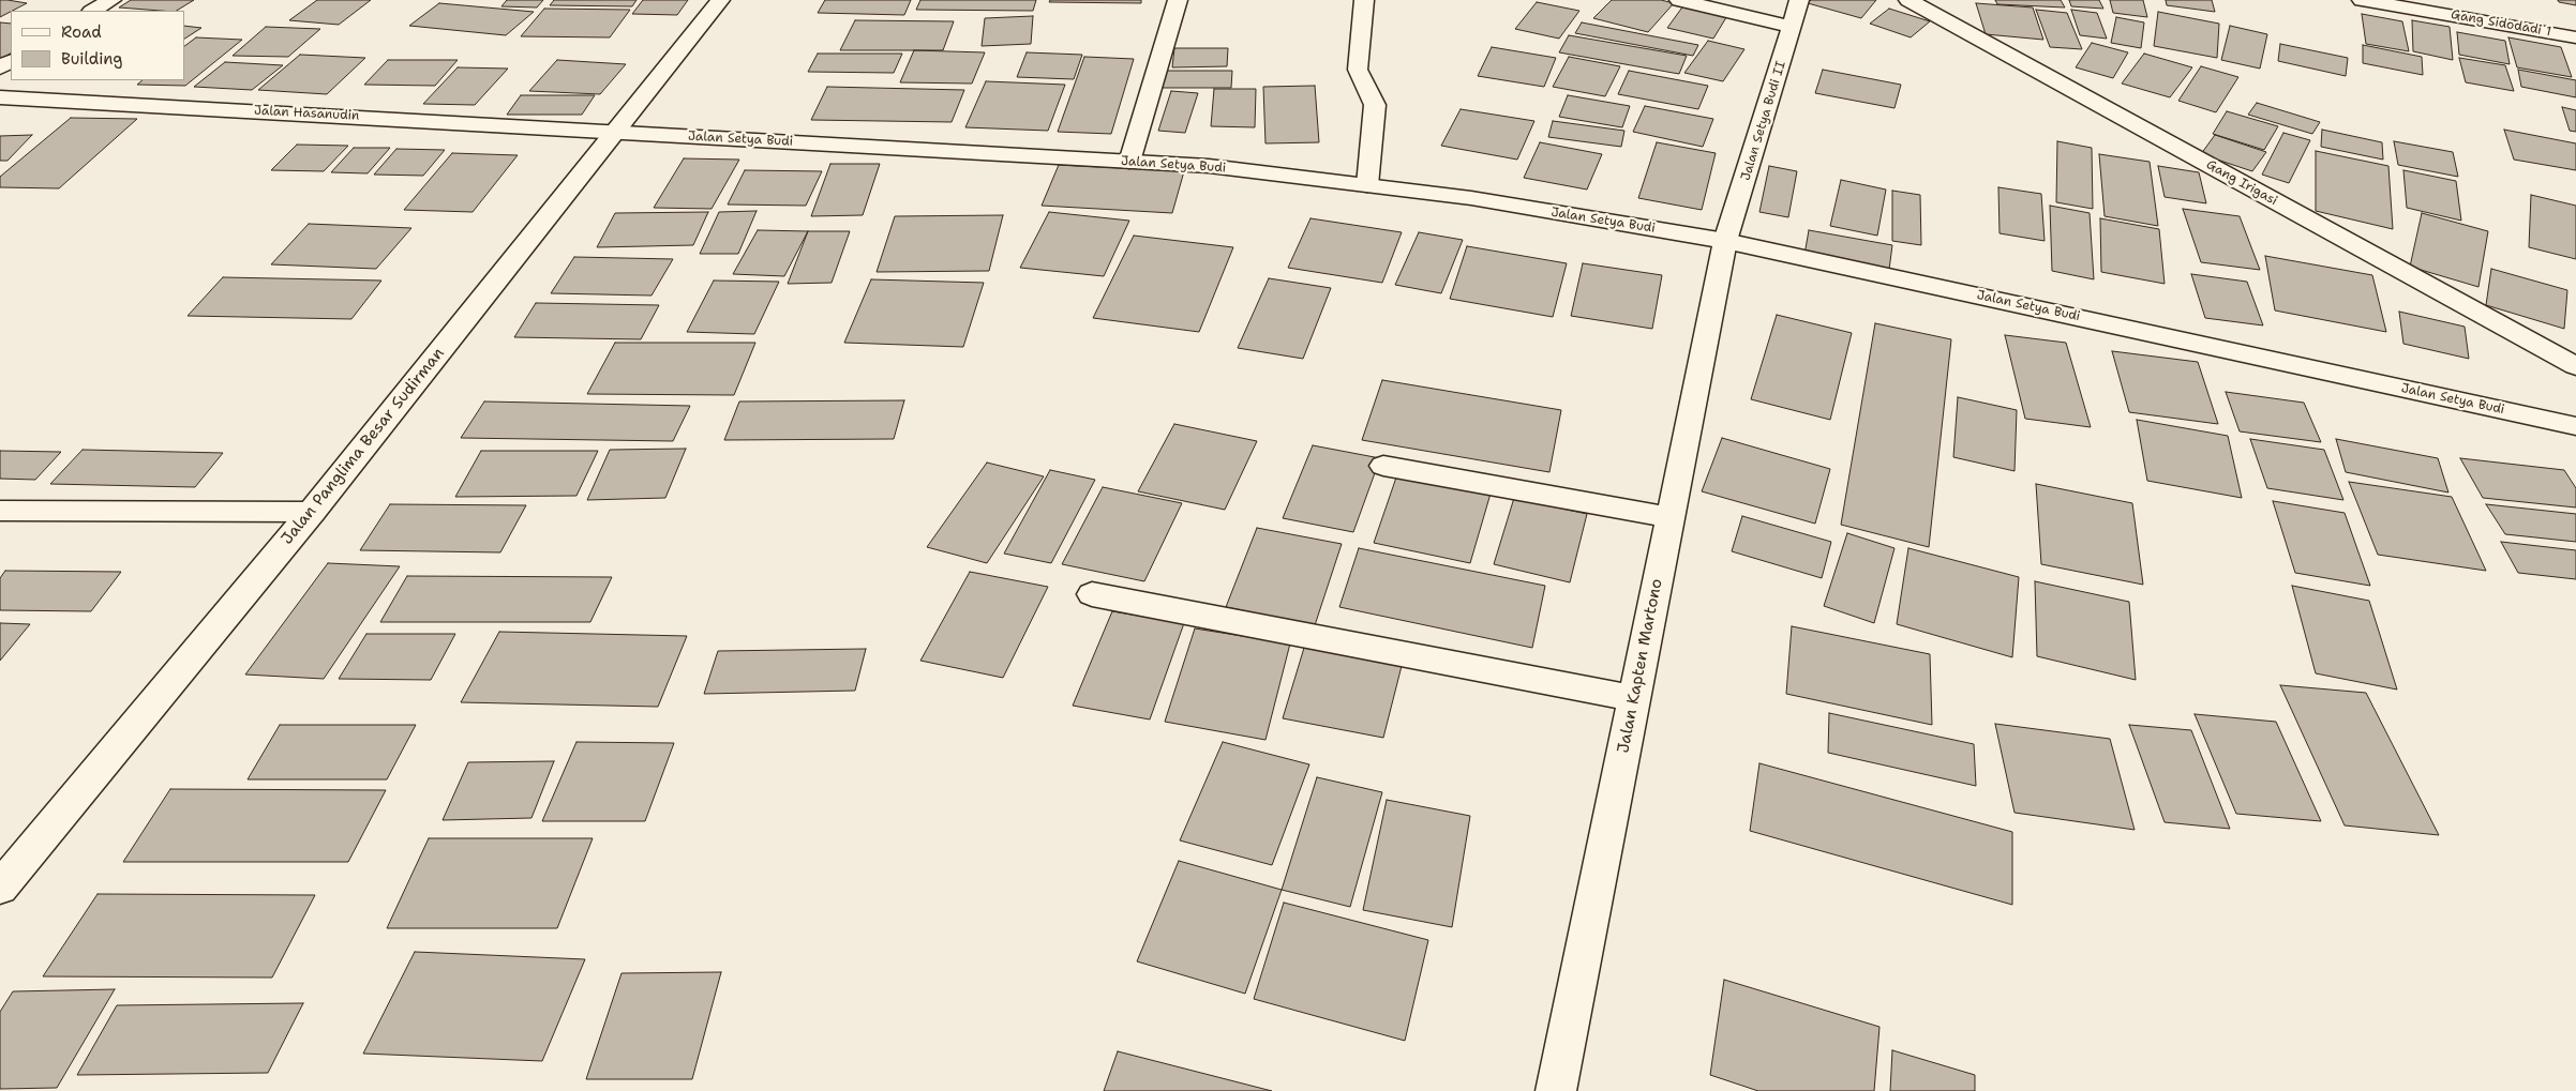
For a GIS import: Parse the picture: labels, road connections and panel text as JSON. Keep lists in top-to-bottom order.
{
  "streets": {
    "street": [
      "Gang Sidodadi 1",
      "Jalan Hasanudin",
      "Jalan Setya Budi II",
      "Jalan Setya Budi",
      "Gang Irigasi",
      "Jalan Panglima Besar Sudirman",
      "Jalan Kapten Martono"
    ]
  },
  "crossings": [
    ["Jalan Hasanudin", "Jalan Setya Budi"],
    ["Jalan Hasanudin", "Jalan Panglima Besar Sudirman"],
    ["Jalan Setya Budi II", "Jalan Setya Budi"],
    ["Jalan Setya Budi II", "Jalan Kapten Martono"],
    ["Jalan Setya Budi", "Jalan Panglima Besar Sudirman"],
    ["Jalan Setya Budi", "Jalan Kapten Martono"]
  ],
  "legend": ["Road", "Building"]
}
